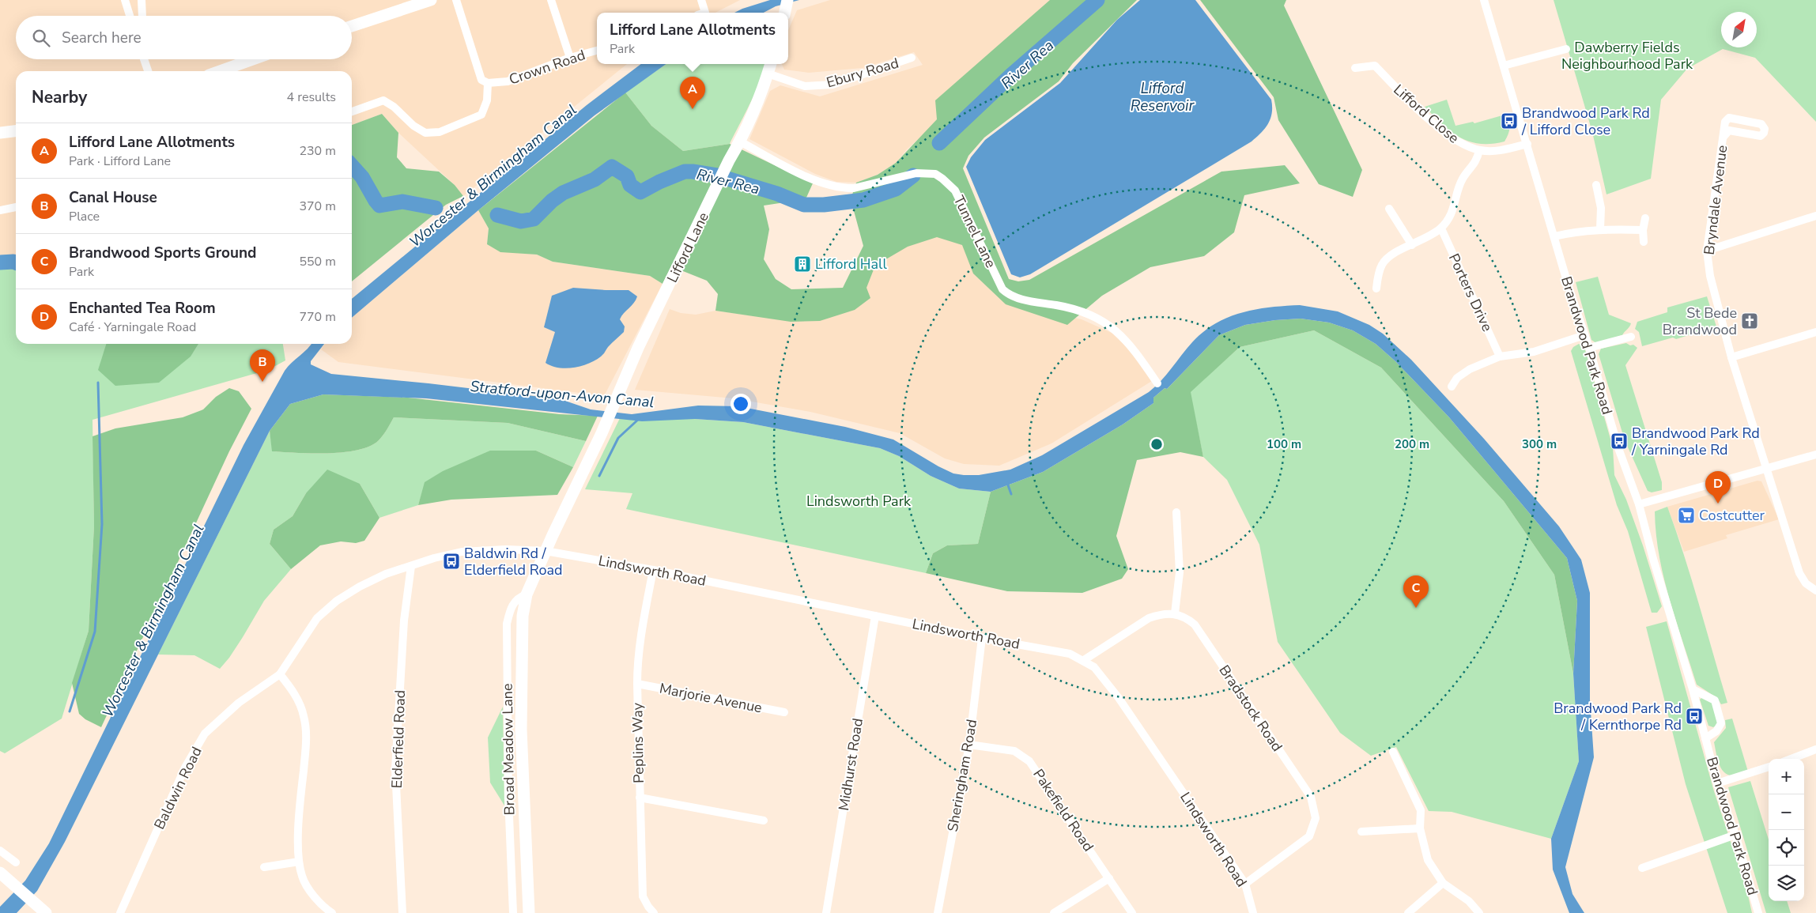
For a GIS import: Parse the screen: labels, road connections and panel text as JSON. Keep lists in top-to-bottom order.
{
  "streets": {
    "street": [
      "Crown Road",
      "Ebury Road",
      "Lifford Close",
      "Bryndale Avenue",
      "Tunnel Lane",
      "Lifford Lane",
      "Porters Drive",
      "Brandwood Park Road",
      "Lindsworth Road",
      "Marjorie Avenue",
      "Bradstock Road",
      "Elderfield Road",
      "Peplins Way",
      "Broad Meadow Lane",
      "Midhurst Road",
      "Sheringham Road",
      "Baldwin Road",
      "Pakefield Road"
    ]
  },
  "crossings": [
    ["Ebury Road", "Lifford Lane"],
    ["Lifford Close", "Brandwood Park Road"],
    ["Tunnel Lane", "Lifford Lane"],
    ["Lifford Lane", "Broad Meadow Lane"],
    ["Lindsworth Road", "Bradstock Road"],
    ["Lindsworth Road", "Peplins Way"],
    ["Lindsworth Road", "Broad Meadow Lane"],
    ["Lindsworth Road", "Midhurst Road"],
    ["Lindsworth Road", "Sheringham Road"],
    ["Lindsworth Road", "Baldwin Road"],
    ["Marjorie Avenue", "Peplins Way"],
    ["Elderfield Road", "Baldwin Road"],
    ["Broad Meadow Lane", "Baldwin Road"],
    ["Sheringham Road", "Pakefield Road"]
  ],
  "water": [
    "River Rea",
    "Lifford Reservoir",
    "Worcester & Birmingham Canal",
    "Stratford-upon-Avon Canal"
  ],
  "parks": ["Dawberry Fields Neighbourhood Park", "Lindsworth Park"],
  "places": {
    "bus stop": [
      "Brandwood Park Rd / Lifford Close",
      "Brandwood Park Rd / Yarningale Rd",
      "Baldwin Rd / Elderfield Road",
      "Brandwood Park Rd / Kernthorpe Rd"
    ],
    "building": ["Lifford Hall"],
    "church": ["St Bede Brandwood"],
    "supermarket": ["Costcutter"]
  },
  "north": "top right",
  "page": {
    "popup": ["Lifford Lane Allotments", "Park"],
    "search": "Search here",
    "heading": ["Nearby", "4 results"],
    "pins": [
      "A",
      "B",
      "D",
      "C"
    ],
    "list": [
      {
        "mark": "A",
        "name": "Lifford Lane Allotments",
        "note": "Park · Lifford Lane",
        "value": "230 m"
      },
      {
        "mark": "B",
        "name": "Canal House",
        "note": "Place",
        "value": "370 m"
      },
      {
        "mark": "C",
        "name": "Brandwood Sports Ground",
        "note": "Park",
        "value": "550 m"
      },
      {
        "mark": "D",
        "name": "Enchanted Tea Room",
        "note": "Café · Yarningale Road",
        "value": "770 m"
      }
    ],
    "map_buttons": ["+", "−"]
  },
  "rings": ["100 m", "200 m", "300 m"]
}
